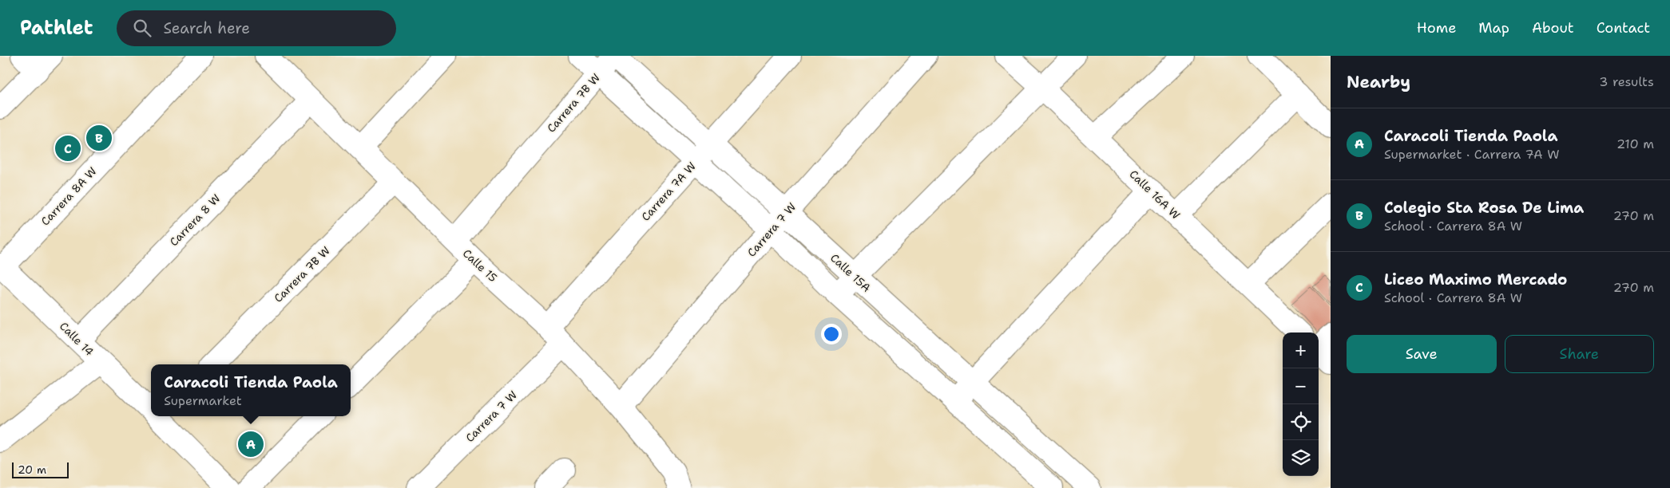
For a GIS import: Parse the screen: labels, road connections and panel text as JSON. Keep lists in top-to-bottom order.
{
  "streets": {
    "street": [
      "Carrera 7B W",
      "Carrera 7A W",
      "Calle 16A W",
      "Carrera 8A W",
      "Carrera 8 W",
      "Carrera 7 W",
      "Calle 15",
      "Calle 15A",
      "Calle 14"
    ]
  },
  "crossings": [
    ["Carrera 7B W", "Calle 15"],
    ["Carrera 7B W", "Calle 15A"],
    ["Carrera 7A W", "Calle 15"],
    ["Carrera 7A W", "Calle 15A"],
    ["Carrera 8A W", "Calle 14"],
    ["Carrera 8 W", "Calle 15"],
    ["Carrera 8 W", "Calle 14"],
    ["Carrera 7 W", "Calle 15"],
    ["Carrera 7 W", "Calle 15A"]
  ],
  "scale_bar": "20 m",
  "page": {
    "header": "Pathlet",
    "search": "Search here",
    "nav": [
      "Home",
      "Map",
      "About",
      "Contact"
    ],
    "heading": ["Nearby", "3 results"],
    "list": [
      {
        "mark": "A",
        "name": "Caracoli Tienda Paola",
        "note": "Supermarket · Carrera 7A W",
        "value": "210 m"
      },
      {
        "mark": "B",
        "name": "Colegio Sta Rosa De Lima",
        "note": "School · Carrera 8A W",
        "value": "270 m"
      },
      {
        "mark": "C",
        "name": "Liceo Maximo Mercado",
        "note": "School · Carrera 8A W",
        "value": "270 m"
      }
    ],
    "pins": ["B", "C", "A"],
    "buttons": ["Save", "Share"],
    "map_buttons": ["+", "−"],
    "popup": ["Caracoli Tienda Paola", "Supermarket"],
    "scale": "20 m"
  }
}
